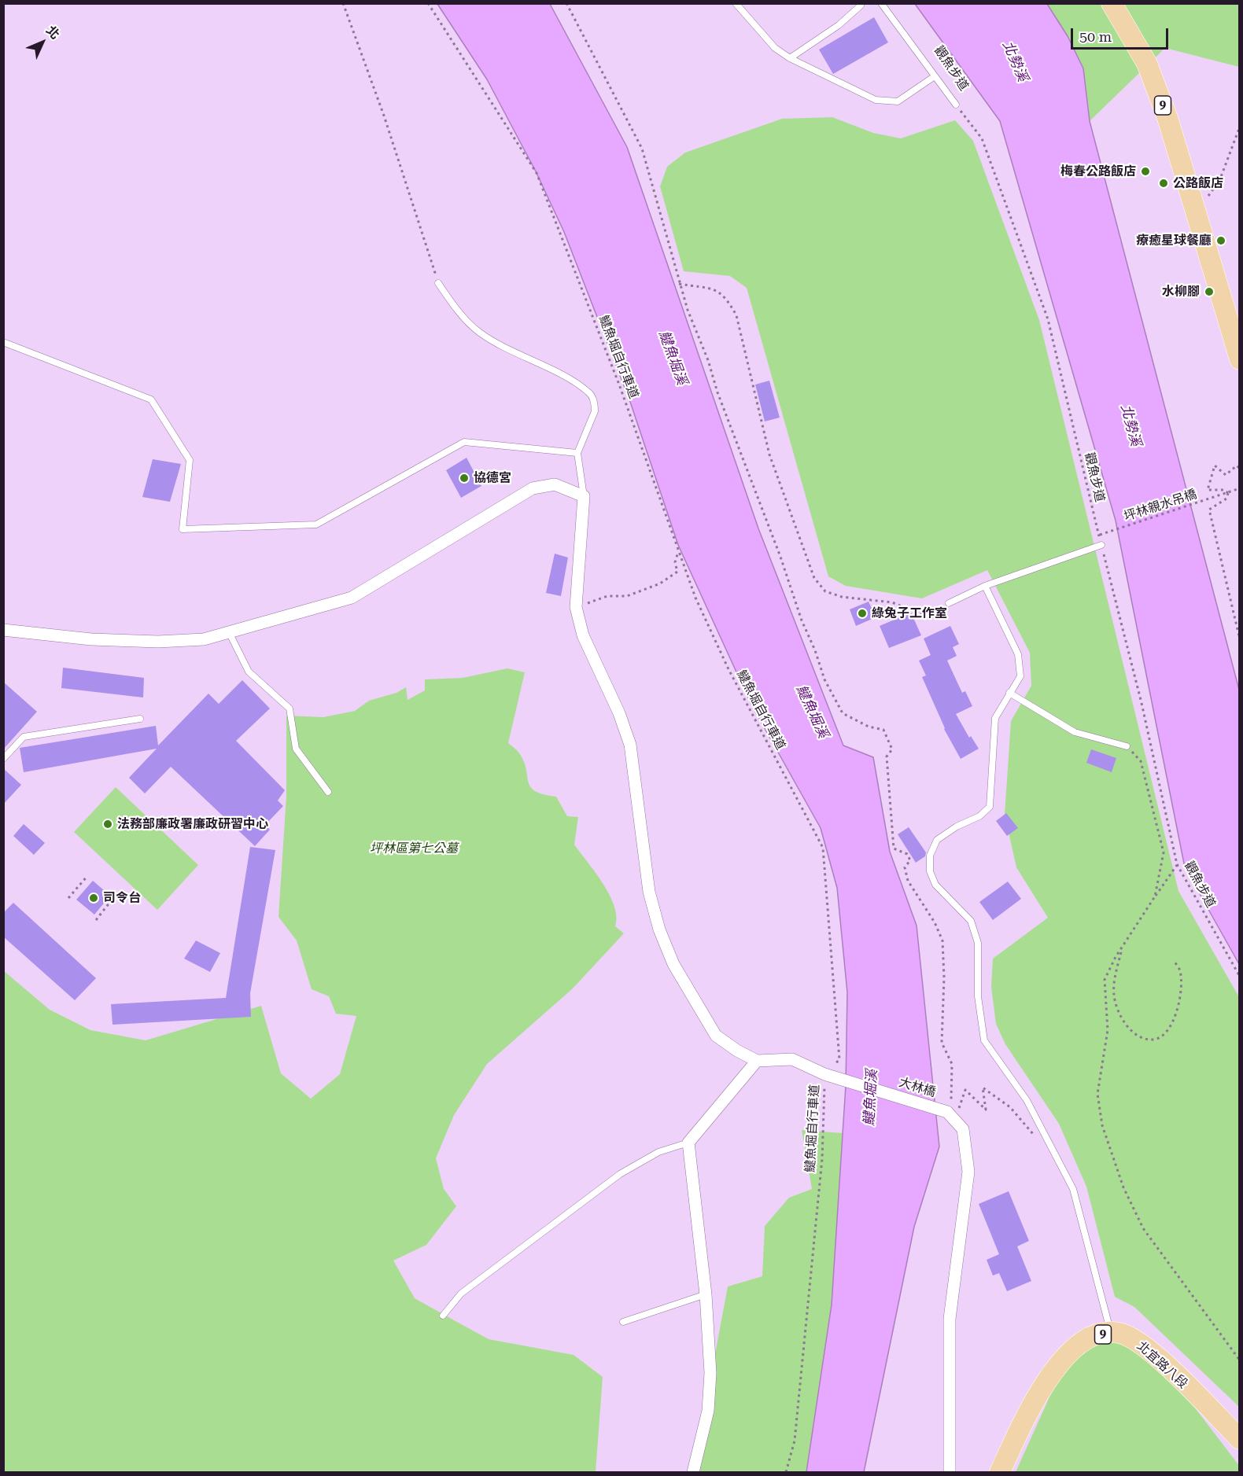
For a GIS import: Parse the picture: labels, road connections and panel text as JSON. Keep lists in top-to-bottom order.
{
  "streets": {
    "main road": ["9", "北宜路八段"],
    "street": ["大林橋"],
    "path": ["觀魚步道", "𩻸魚堀自行車道", "坪林親水吊橋"]
  },
  "crossings": [
    ["觀魚步道", "坪林親水吊橋"],
    ["9", "北宜路八段"],
    ["𩻸魚堀自行車道", "大林橋"]
  ],
  "water": ["北勢溪", "𩻸魚堀溪"],
  "parks": ["坪林區第七公墓"],
  "places": [
    "梅春公路飯店",
    "公路飯店",
    "療癒星球餐廳",
    "水柳腳",
    "協德宮",
    "綠兔子工作室",
    "法務部廉政署廉政研習中心",
    "司令台"
  ],
  "scale_bar": "50 m",
  "north": "top right"
}
